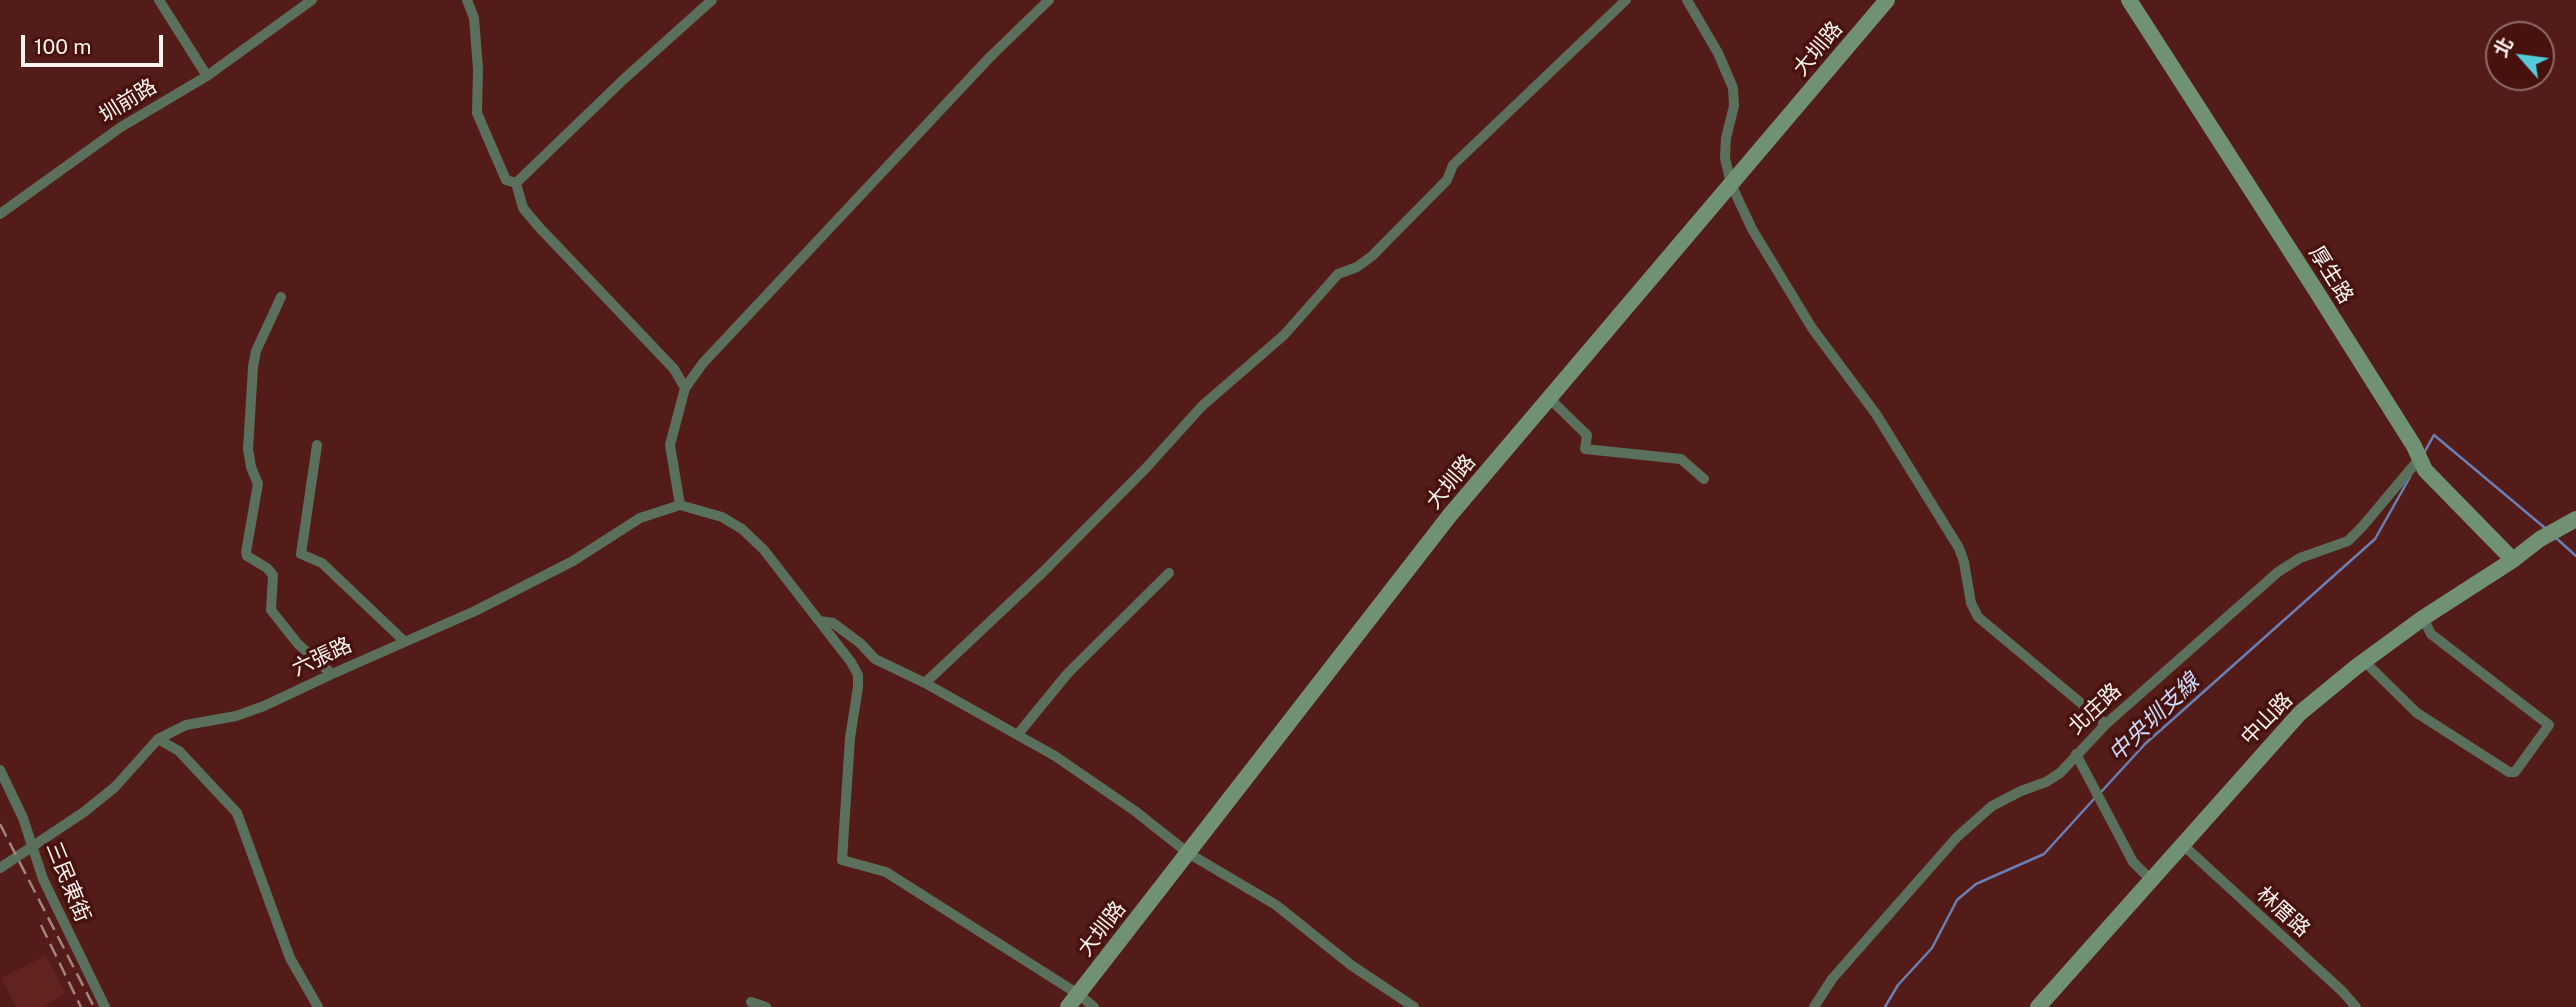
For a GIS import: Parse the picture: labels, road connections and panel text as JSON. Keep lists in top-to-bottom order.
{
  "streets": {
    "street": [
      "大圳路",
      "圳前路",
      "厚生路",
      "六張路",
      "北庄路",
      "中山路",
      "三民東街",
      "林厝路"
    ]
  },
  "crossings": [
    ["厚生路", "北庄路"],
    ["厚生路", "中山路"],
    ["六張路", "三民東街"],
    ["中山路", "林厝路"]
  ],
  "water": ["中央圳支線"],
  "scale_bar": "100 m",
  "north": "top left"
}
